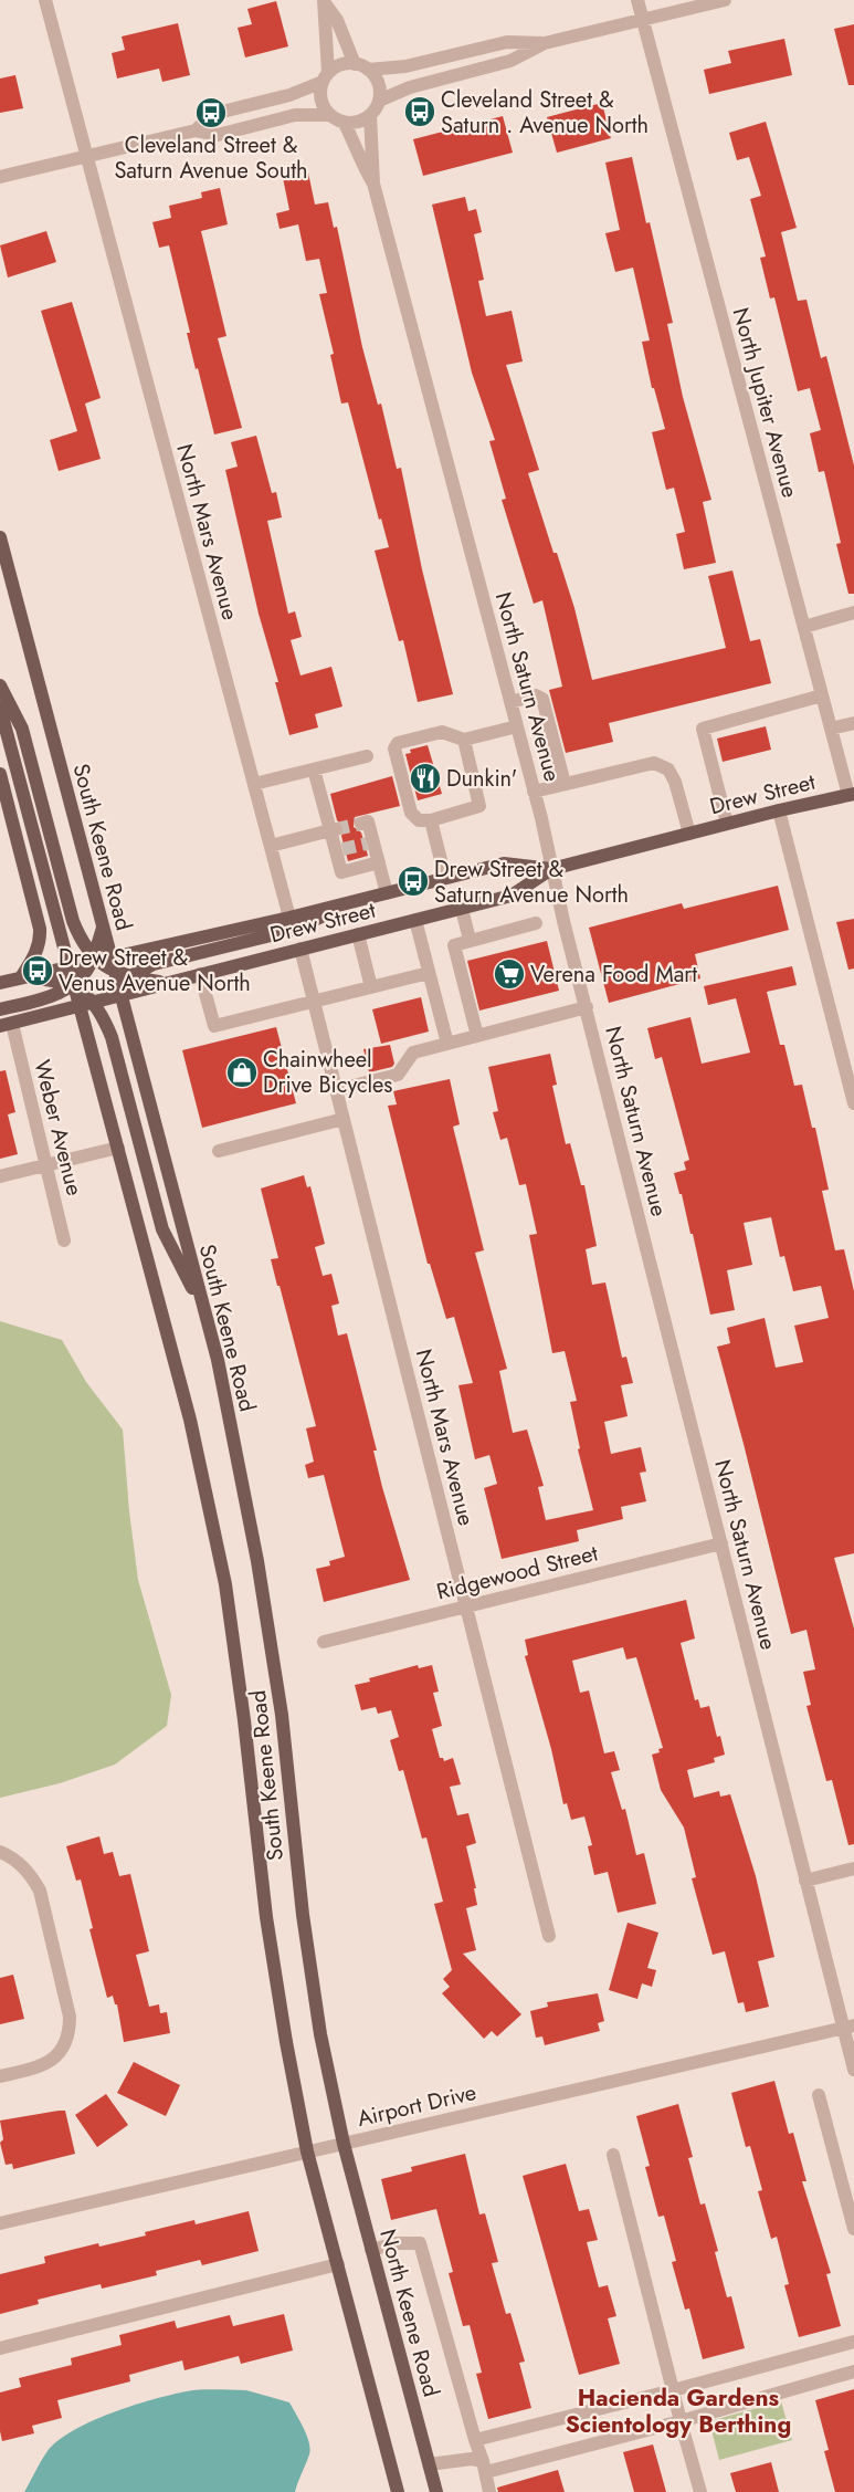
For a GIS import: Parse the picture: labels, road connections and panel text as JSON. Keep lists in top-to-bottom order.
{
  "streets": {
    "main road": ["Drew Street", "South Keene Road", "North Keene Road"],
    "street": [
      "North Jupiter Avenue",
      "North Mars Avenue",
      "North Saturn Avenue",
      "Weber Avenue",
      "Ridgewood Street",
      "Airport Drive"
    ]
  },
  "crossings": [
    ["North Jupiter Avenue", "Drew Street"],
    ["North Mars Avenue", "Drew Street"],
    ["North Mars Avenue", "Ridgewood Street"],
    ["North Saturn Avenue", "Drew Street"],
    ["North Saturn Avenue", "Ridgewood Street"],
    ["North Saturn Avenue", "Airport Drive"],
    ["Drew Street", "South Keene Road"],
    ["Drew Street", "Weber Avenue"],
    ["South Keene Road", "Airport Drive"],
    ["South Keene Road", "North Keene Road"],
    ["Airport Drive", "North Keene Road"]
  ],
  "districts": ["Hacienda Gardens Scientology Berthing"],
  "places": {
    "bus stop": [
      "Cleveland Street & Saturn . Avenue North",
      "Cleveland Street & Saturn Avenue South",
      "Drew Street & Saturn Avenue North",
      "Drew Street & Venus Avenue North"
    ],
    "restaurant": ["Dunkin'"],
    "supermarket": ["Verena Food Mart"],
    "shop": ["Chainwheel Drive Bicycles"]
  }
}
